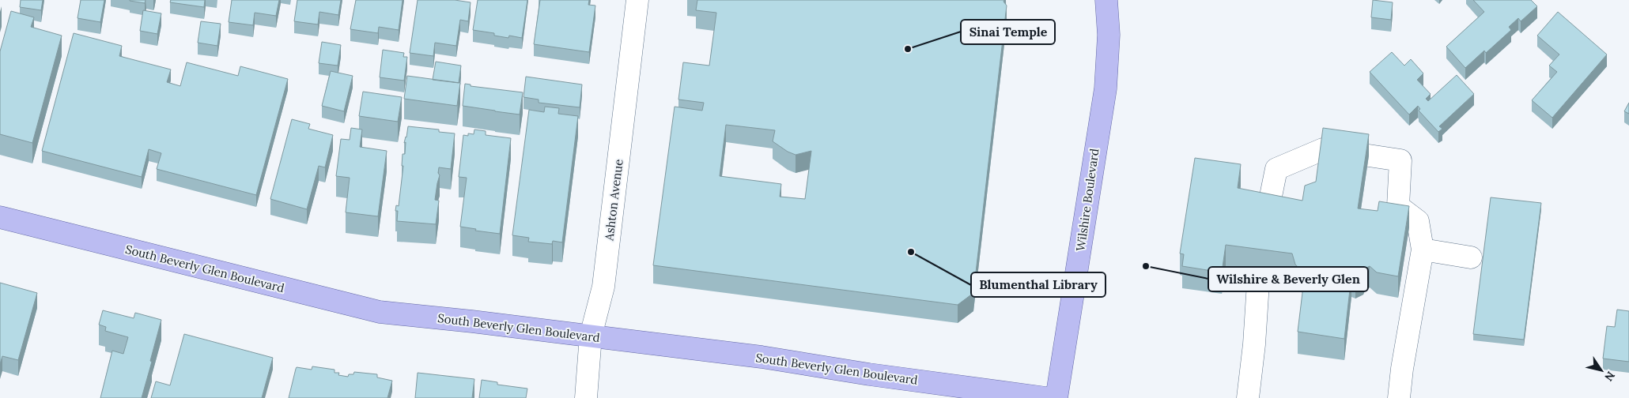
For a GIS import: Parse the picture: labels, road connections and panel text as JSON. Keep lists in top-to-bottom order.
{
  "streets": {
    "main road": ["Wilshire Boulevard", "South Beverly Glen Boulevard"],
    "street": ["Ashton Avenue"]
  },
  "crossings": [
    ["Ashton Avenue", "South Beverly Glen Boulevard"]
  ],
  "places": ["Sinai Temple", "Blumenthal Library", "Wilshire & Beverly Glen"],
  "north": "bottom right"
}
